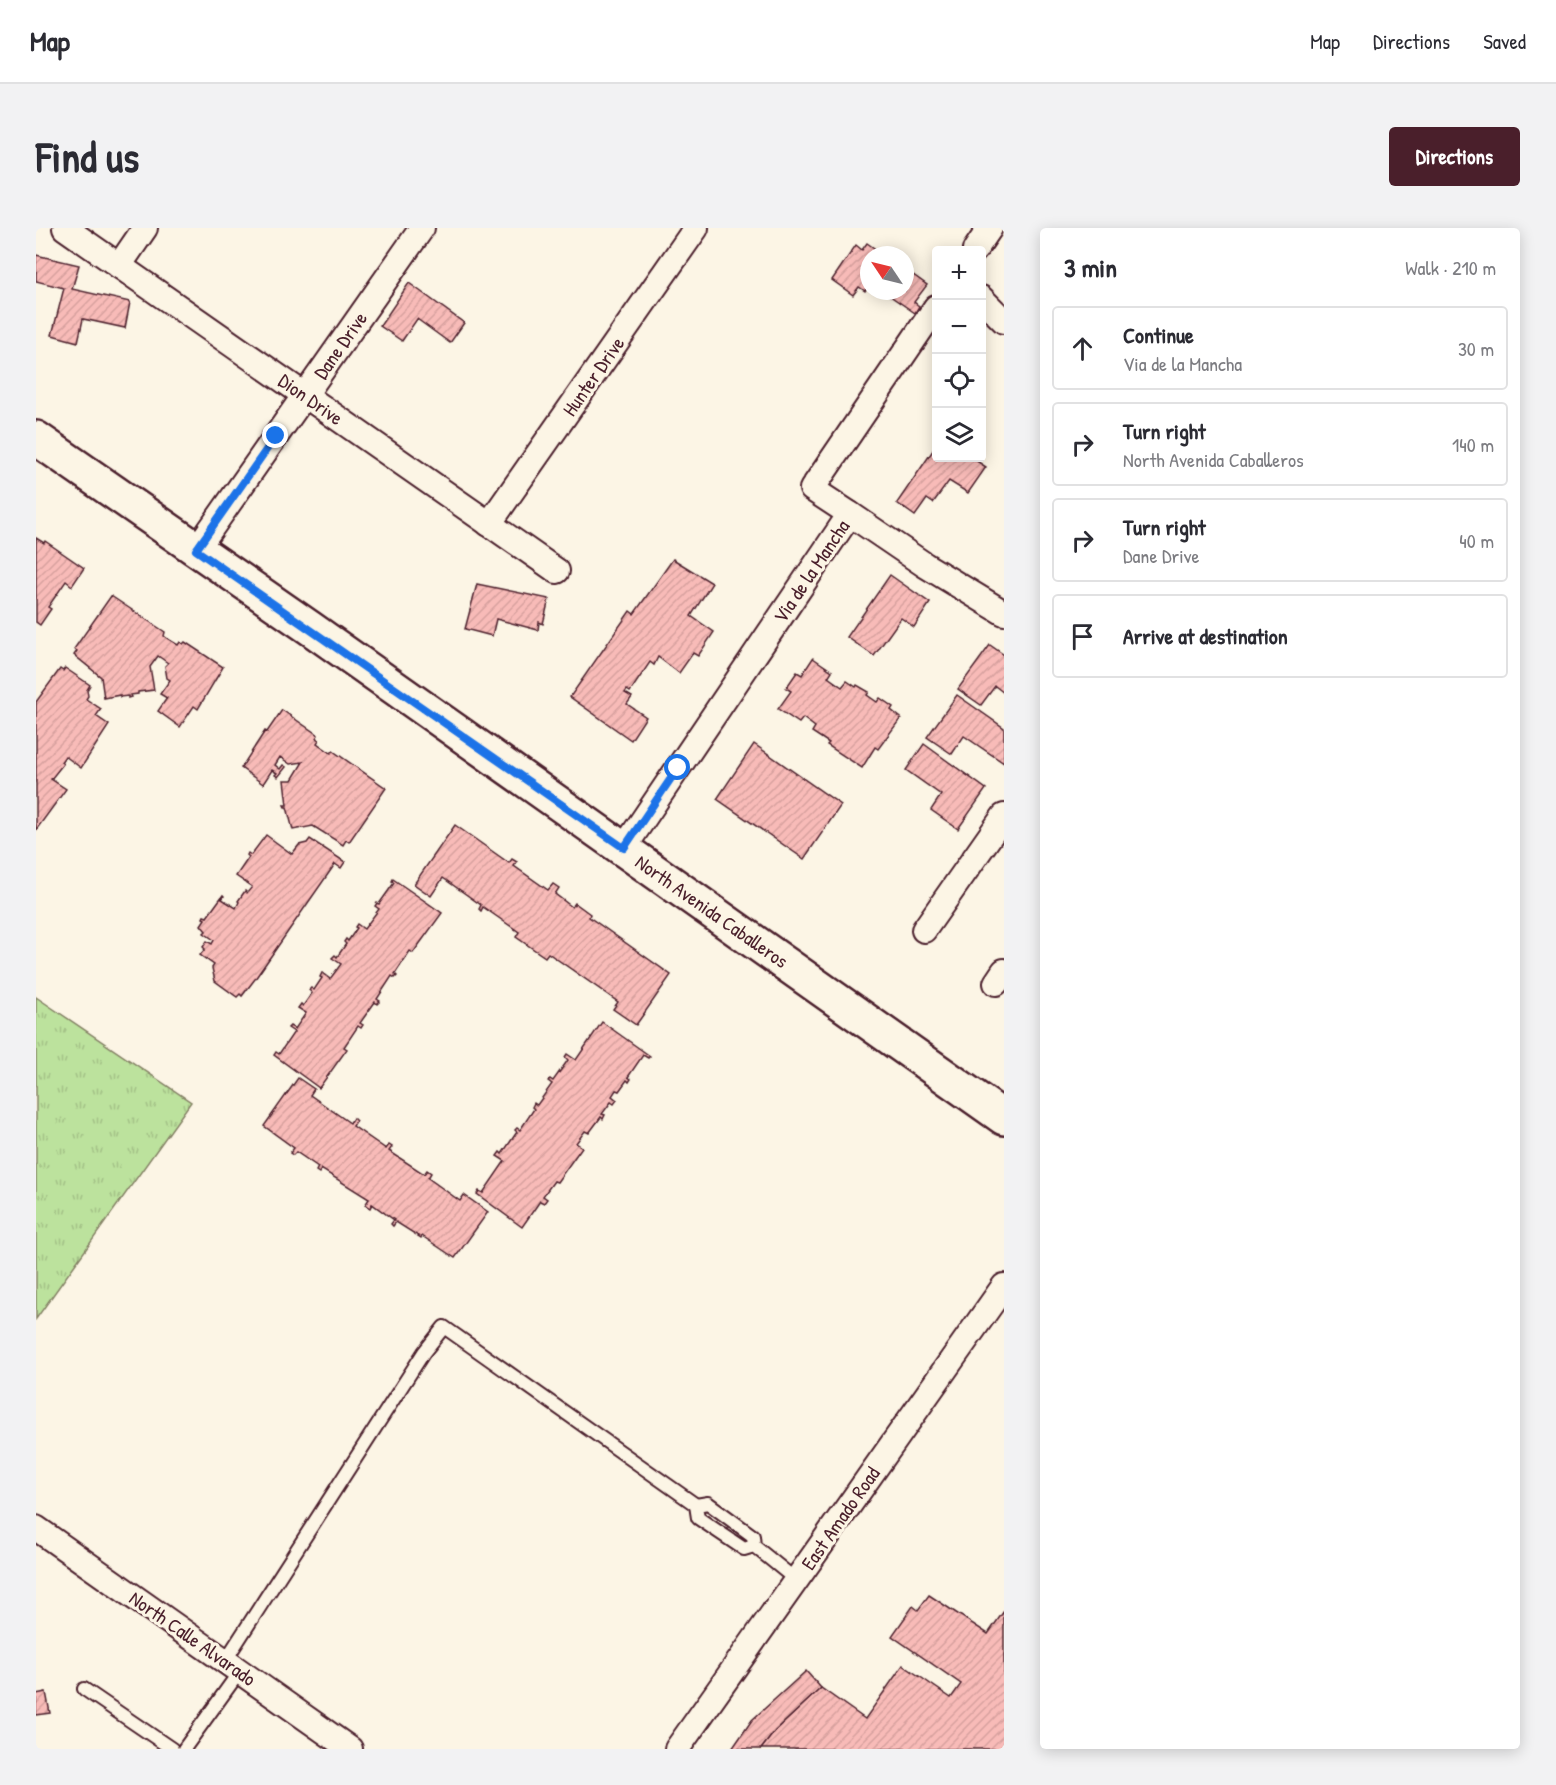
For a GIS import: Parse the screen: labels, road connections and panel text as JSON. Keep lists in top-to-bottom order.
{
  "streets": {
    "street": [
      "Dane Drive",
      "Hunter Drive",
      "Dion Drive",
      "Via de la Mancha",
      "North Avenida Caballeros",
      "East Amado Road",
      "North Calle Alvarado"
    ]
  },
  "crossings": [
    ["Dane Drive", "Dion Drive"],
    ["Dane Drive", "North Avenida Caballeros"],
    ["Hunter Drive", "Dion Drive"],
    ["Via de la Mancha", "North Avenida Caballeros"]
  ],
  "north": "top left",
  "page": {
    "header": "Map",
    "nav": ["Map", "Directions", "Saved"],
    "buttons": "Directions",
    "title": "Find us",
    "heading": ["3 min", "Walk · 210 m"],
    "map_buttons": ["+", "−"],
    "list": [
      ["Continue", "Via de la Mancha", "30 m"],
      ["Turn right", "North Avenida Caballeros", "140 m"],
      ["Turn right", "Dane Drive", "40 m"],
      "Arrive at destination"
    ]
  }
}
